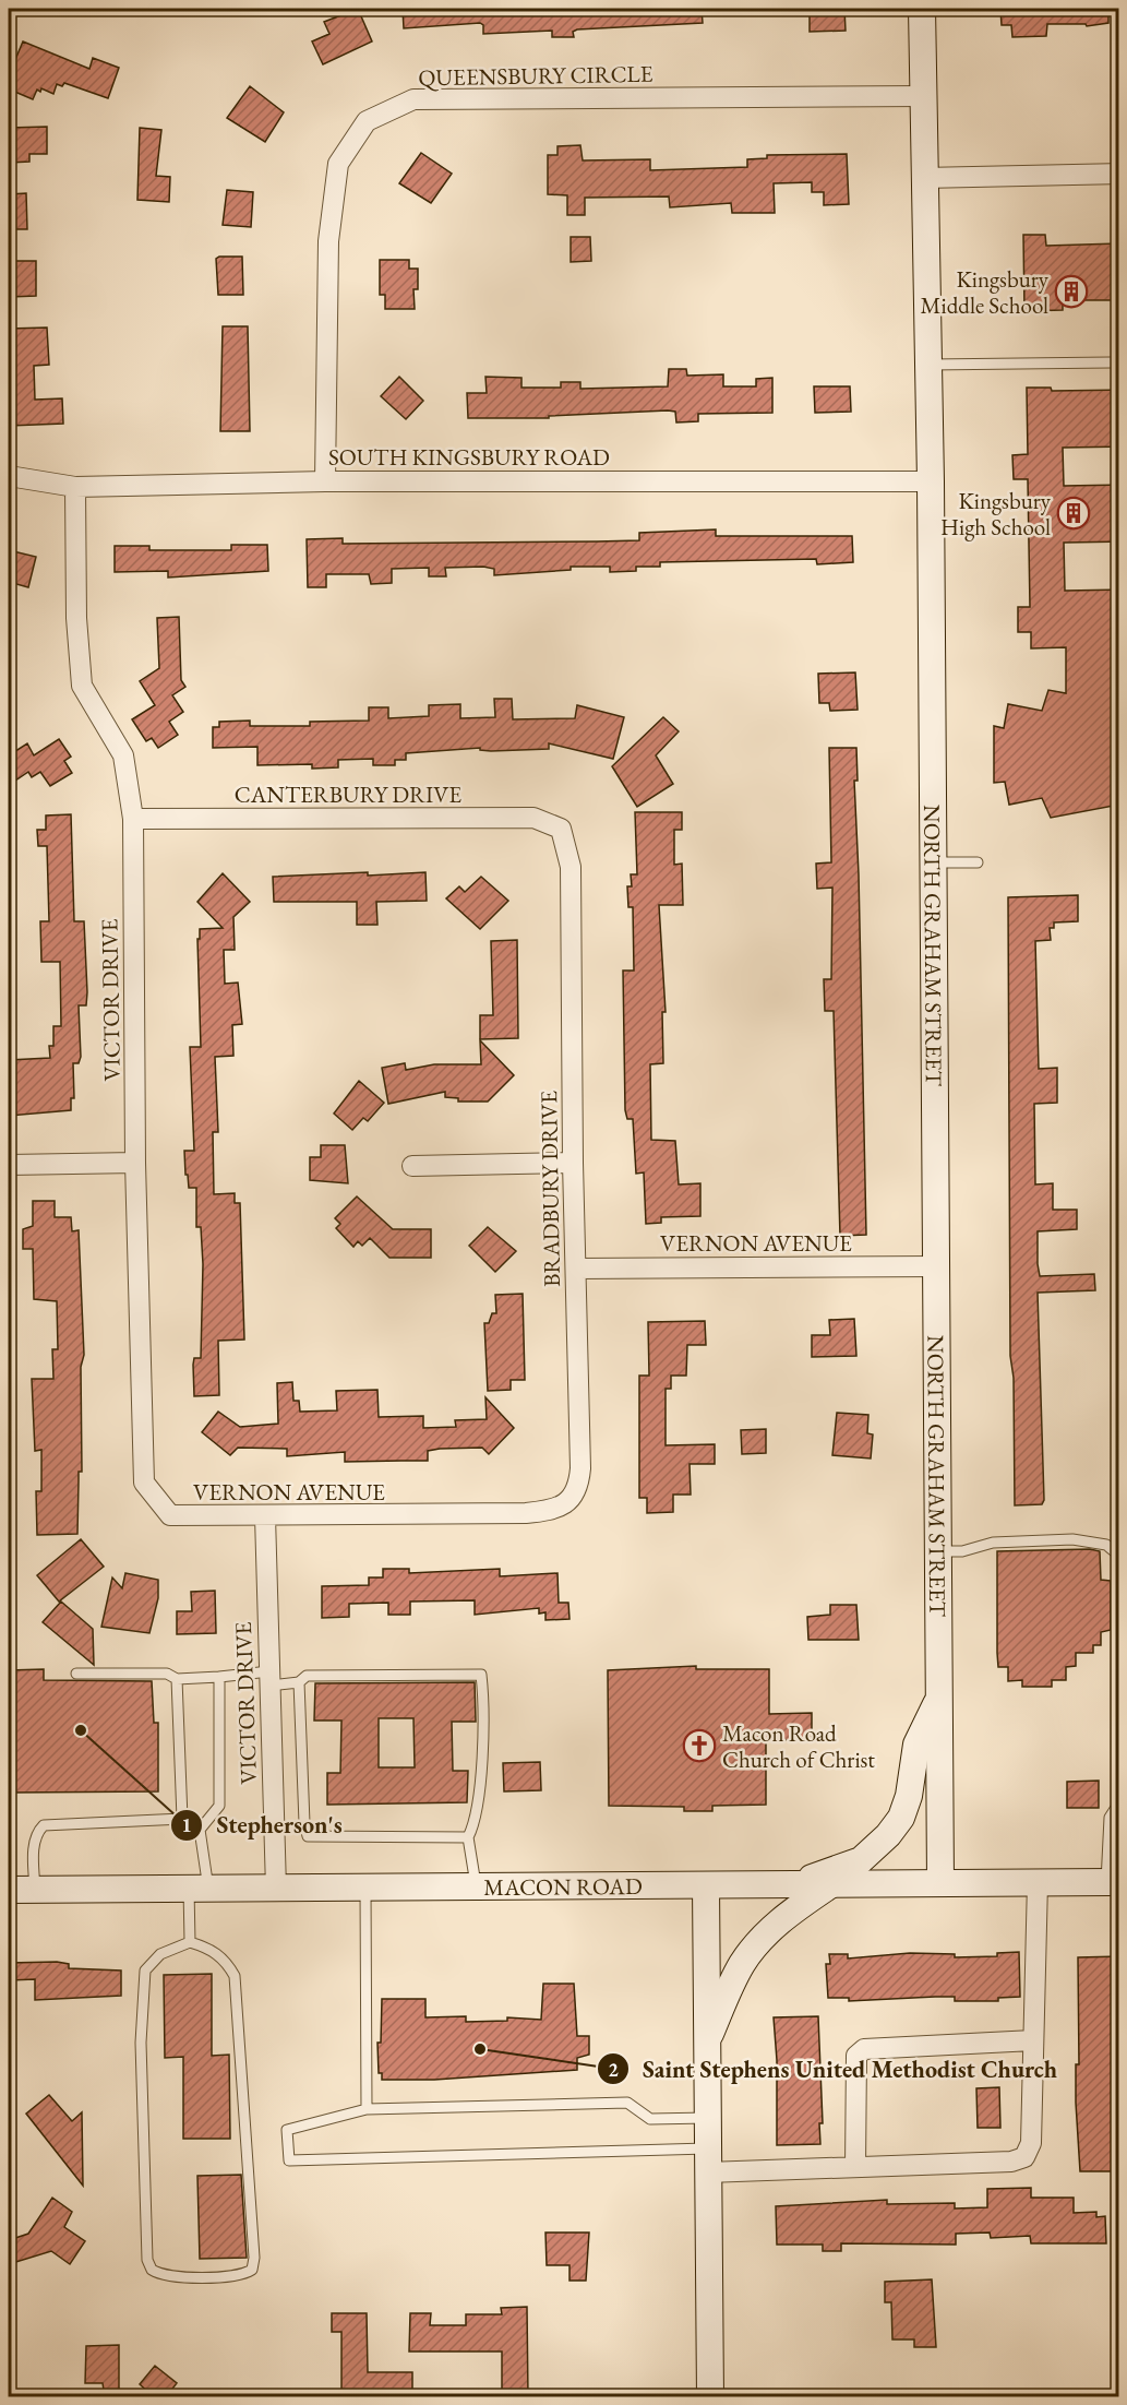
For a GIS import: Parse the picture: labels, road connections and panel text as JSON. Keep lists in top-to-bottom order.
{
  "streets": {
    "main road": ["NORTH GRAHAM STREET", "MACON ROAD"],
    "street": [
      "QUEENSBURY CIRCLE",
      "SOUTH KINGSBURY ROAD",
      "CANTERBURY DRIVE",
      "VICTOR DRIVE",
      "BRADBURY DRIVE",
      "VERNON AVENUE"
    ]
  },
  "crossings": [
    ["QUEENSBURY CIRCLE", "SOUTH KINGSBURY ROAD"],
    ["QUEENSBURY CIRCLE", "NORTH GRAHAM STREET"],
    ["SOUTH KINGSBURY ROAD", "NORTH GRAHAM STREET"],
    ["SOUTH KINGSBURY ROAD", "VICTOR DRIVE"],
    ["CANTERBURY DRIVE", "VICTOR DRIVE"],
    ["CANTERBURY DRIVE", "BRADBURY DRIVE"],
    ["NORTH GRAHAM STREET", "VERNON AVENUE"],
    ["NORTH GRAHAM STREET", "MACON ROAD"],
    ["VICTOR DRIVE", "VERNON AVENUE"],
    ["VICTOR DRIVE", "MACON ROAD"],
    ["BRADBURY DRIVE", "VERNON AVENUE"]
  ],
  "places": {
    "building": ["Kingsbury Middle School", "Kingsbury High School"],
    "other": ["Stepherson's", "Saint Stephens United Methodist Church"],
    "church": ["Macon Road Church of Christ"]
  }
}
